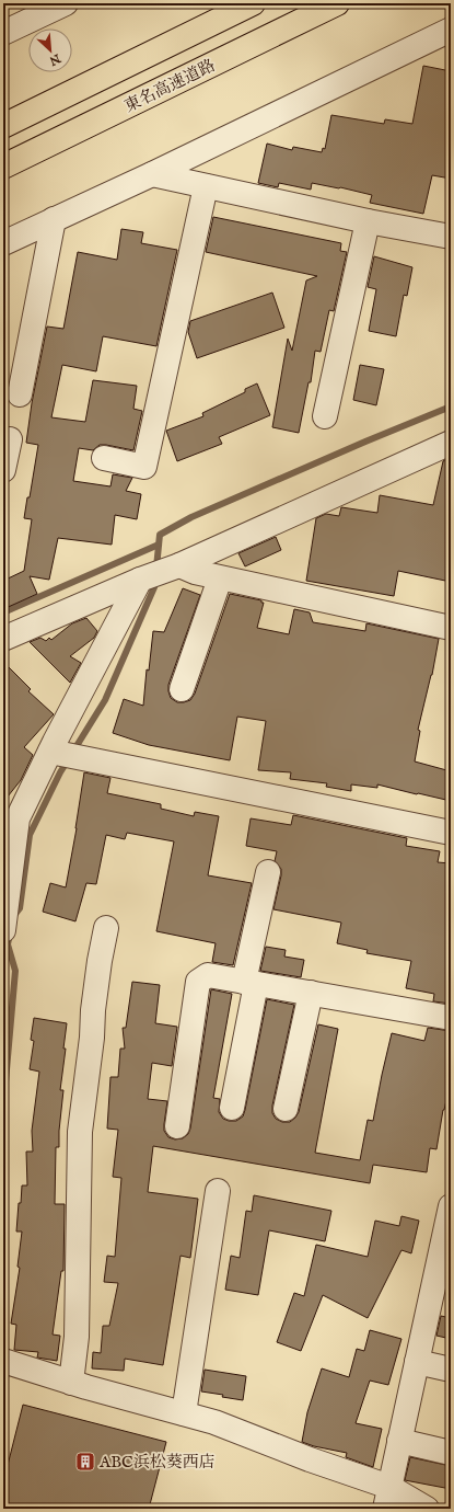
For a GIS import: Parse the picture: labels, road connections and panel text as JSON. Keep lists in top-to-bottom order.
{
  "streets": {
    "highway": ["東名高速道路"]
  },
  "places": {
    "building": ["ABC浜松葵西店"]
  },
  "north": "bottom right"
}
